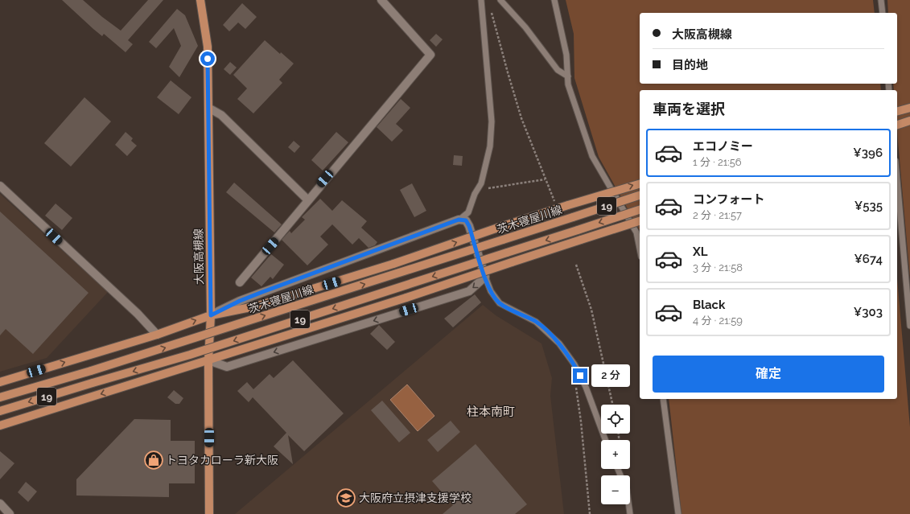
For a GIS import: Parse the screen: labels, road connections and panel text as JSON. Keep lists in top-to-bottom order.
{
  "streets": {
    "main road": ["19", "茨木寝屋川線", "大阪高槻線"]
  },
  "districts": ["柱本南町"],
  "places": {
    "shop": ["トヨタカローラ新大阪"],
    "school or university": ["大阪府立摂津支援学校"]
  },
  "page": {
    "banner": ["大阪高槻線", "目的地"],
    "heading": "車両を選択",
    "list": [
      {
        "name": "エコノミー",
        "note": "1 分 · 21:56",
        "value": "¥396"
      },
      {
        "name": "コンフォート",
        "note": "2 分 · 21:57",
        "value": "¥535"
      },
      {
        "name": "XL",
        "note": "3 分 · 21:58",
        "value": "¥674"
      },
      {
        "name": "Black",
        "note": "4 分 · 21:59",
        "value": "¥303"
      }
    ],
    "buttons": "確定",
    "bubble": "2 分",
    "map_buttons": ["+", "−"]
  }
}
